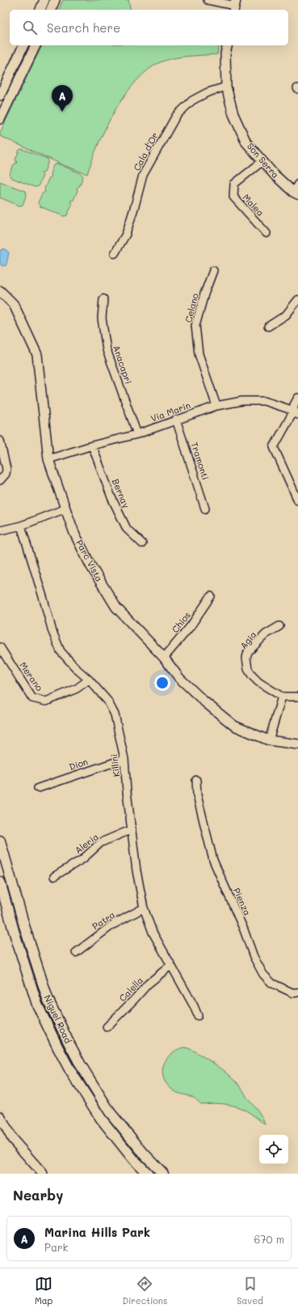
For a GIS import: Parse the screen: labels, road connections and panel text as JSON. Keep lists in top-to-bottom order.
{
  "streets": {
    "main road": ["Niguel Road"],
    "street": [
      "Cala d'Or",
      "Son Serra",
      "Malea",
      "Celano",
      "Anacapri",
      "Via Marin",
      "Tramonti",
      "Bernay",
      "Parc Vista",
      "Chios",
      "Agia",
      "Merano",
      "Dion",
      "Killini",
      "Aleria",
      "Pienza",
      "Patra",
      "Calella"
    ]
  },
  "crossings": [
    ["Cala d'Or", "Son Serra"],
    ["Son Serra", "Malea"],
    ["Celano", "Via Marin"],
    ["Anacapri", "Via Marin"],
    ["Via Marin", "Tramonti"],
    ["Via Marin", "Bernay"],
    ["Via Marin", "Parc Vista"],
    ["Parc Vista", "Chios"],
    ["Merano", "Killini"],
    ["Dion", "Killini"],
    ["Killini", "Aleria"],
    ["Killini", "Patra"],
    ["Killini", "Calella"]
  ],
  "page": {
    "search": "Search here",
    "pins": "A",
    "heading": "Nearby",
    "list": [
      {
        "mark": "A",
        "name": "Marina Hills Park",
        "note": "Park",
        "value": "670 m"
      }
    ],
    "nav": ["Map", "Directions", "Saved"]
  }
}
